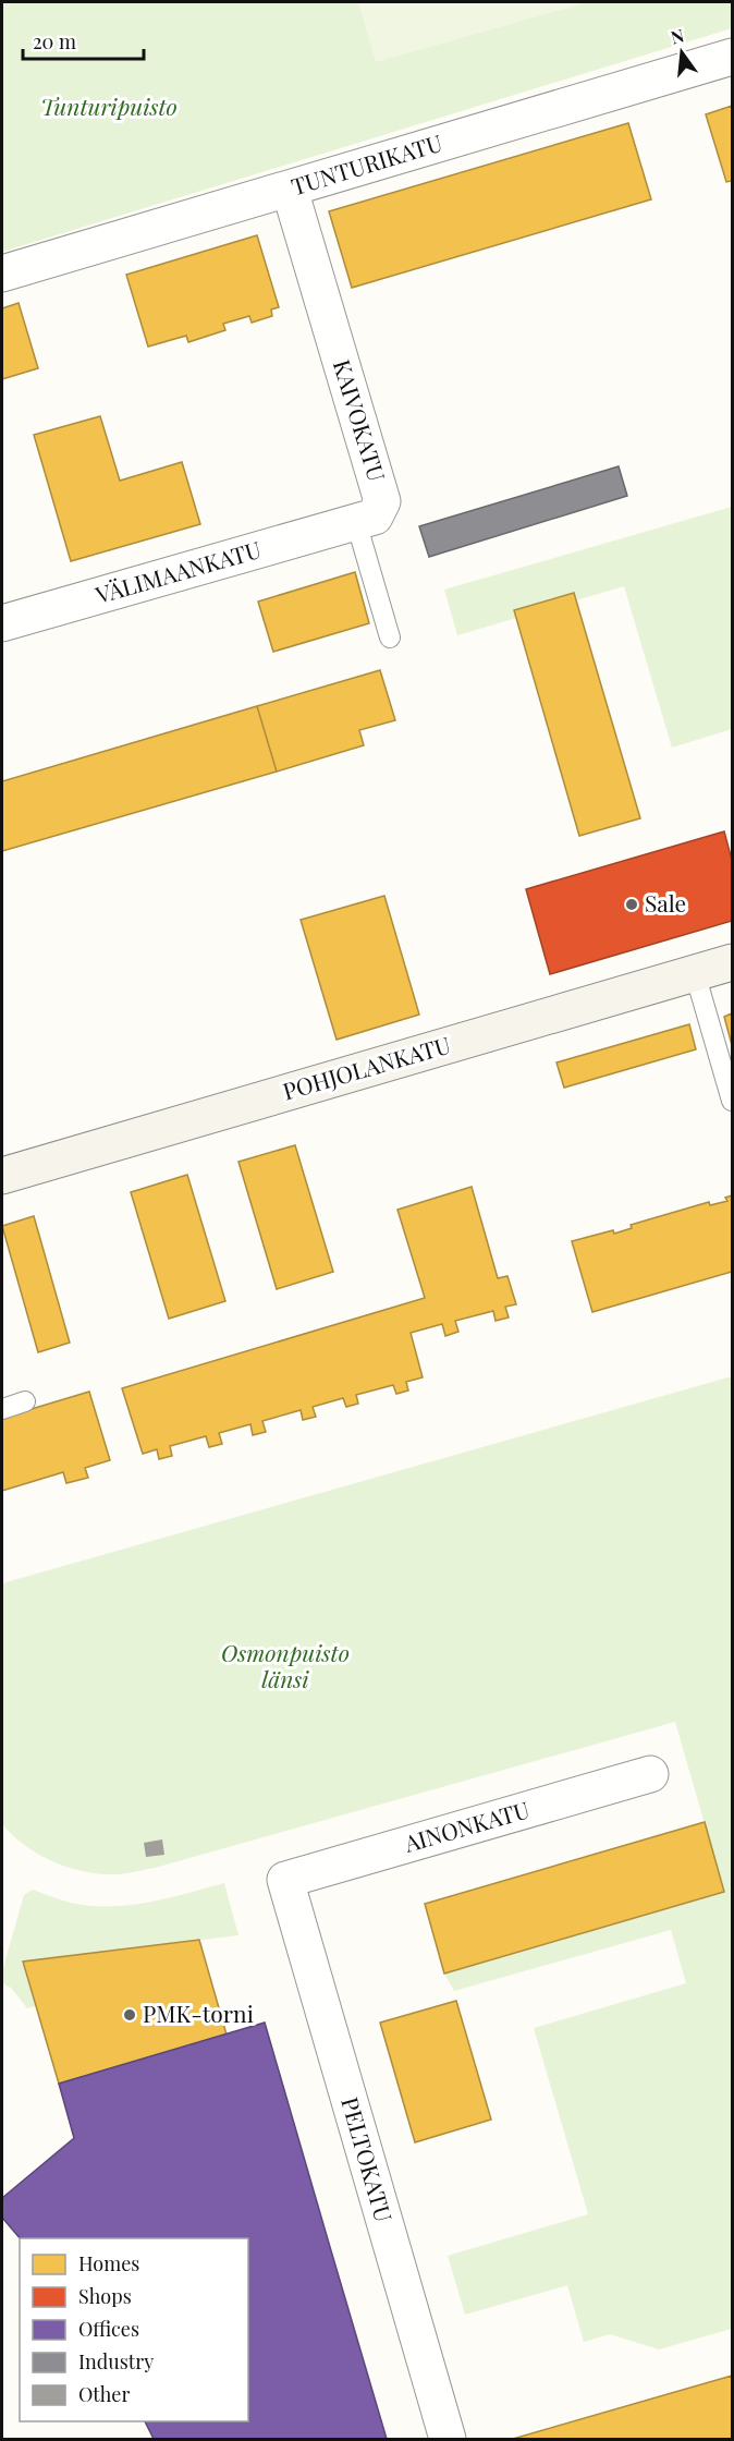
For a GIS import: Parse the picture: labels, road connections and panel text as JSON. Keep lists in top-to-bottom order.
{
  "streets": {
    "main road": ["POHJOLANKATU"],
    "street": [
      "TUNTURIKATU",
      "KAIVOKATU",
      "VÄLIMAANKATU",
      "AINONKATU",
      "PELTOKATU"
    ]
  },
  "crossings": [
    ["TUNTURIKATU", "KAIVOKATU"],
    ["KAIVOKATU", "VÄLIMAANKATU"],
    ["AINONKATU", "PELTOKATU"]
  ],
  "parks": ["Tunturipuisto", "Osmonpuisto länsi"],
  "places": ["Sale", "PMK-torni"],
  "legend": [
    "Homes",
    "Shops",
    "Offices",
    "Industry",
    "Other"
  ],
  "scale_bar": "20 m",
  "north": "top"
}
